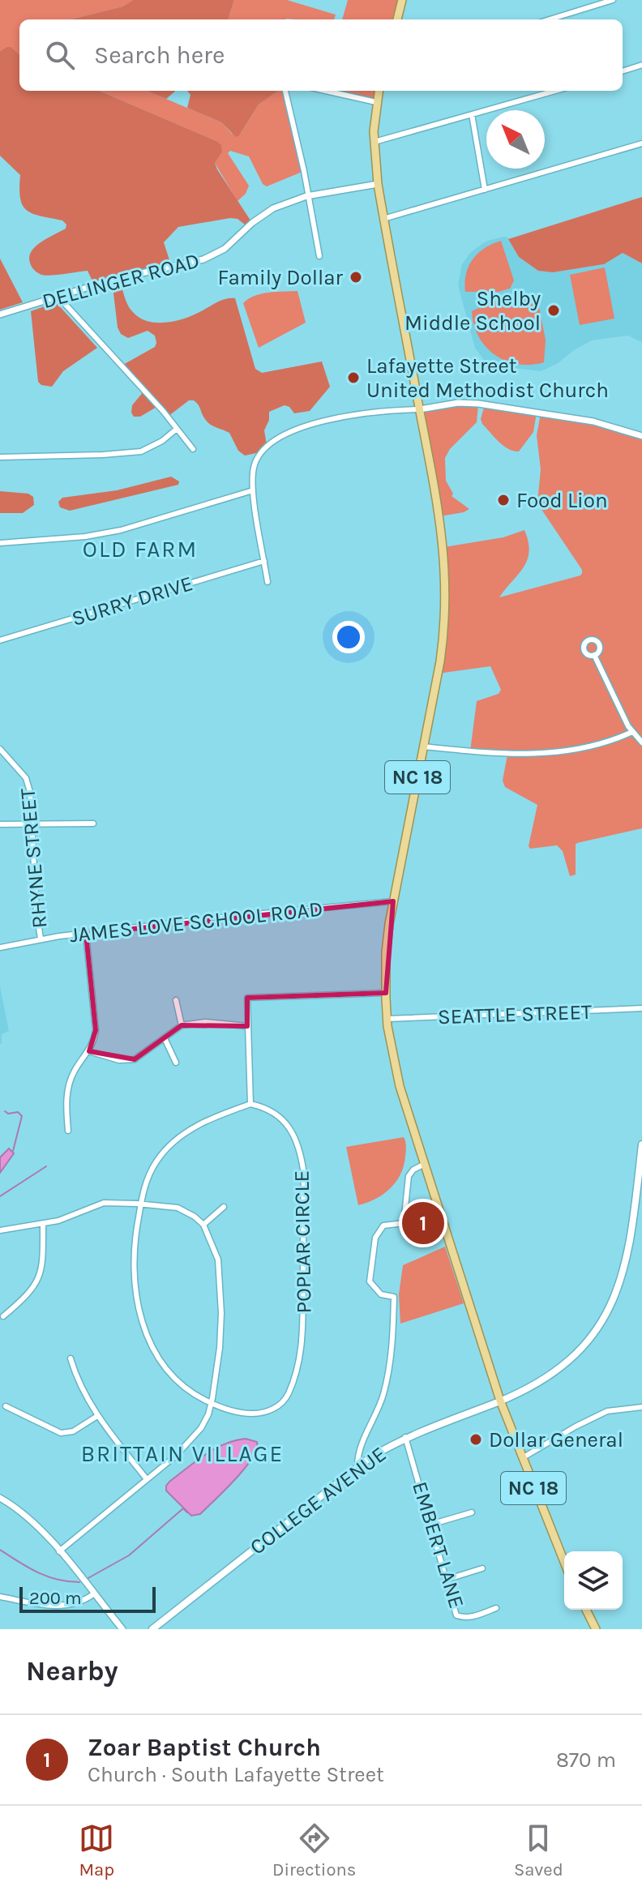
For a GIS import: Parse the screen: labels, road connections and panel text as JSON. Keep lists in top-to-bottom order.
{
  "streets": {
    "main road": ["NC 18", "COLLEGE AVENUE"],
    "street": [
      "DELLINGER ROAD",
      "SURRY DRIVE",
      "RHYNE STREET",
      "JAMES LOVE SCHOOL ROAD",
      "SEATTLE STREET",
      "POPLAR CIRCLE",
      "EMBERT LANE"
    ]
  },
  "crossings": [
    ["DELLINGER ROAD", "NC 18"],
    ["NC 18", "JAMES LOVE SCHOOL ROAD"],
    ["NC 18", "SEATTLE STREET"],
    ["NC 18", "COLLEGE AVENUE"],
    ["RHYNE STREET", "JAMES LOVE SCHOOL ROAD"],
    ["COLLEGE AVENUE", "EMBERT LANE"]
  ],
  "districts": ["OLD FARM", "BRITTAIN VILLAGE"],
  "places": [
    "Family Dollar",
    "Shelby Middle School",
    "Lafayette Street United Methodist Church",
    "Food Lion",
    "Dollar General"
  ],
  "scale_bar": "200 m",
  "north": "top left",
  "page": {
    "search": "Search here",
    "pins": "1",
    "scale": "200 m",
    "heading": "Nearby",
    "list": [
      {
        "mark": "1",
        "name": "Zoar Baptist Church",
        "note": "Church · South Lafayette Street",
        "value": "870 m"
      }
    ],
    "nav": ["Map", "Directions", "Saved"]
  }
}
